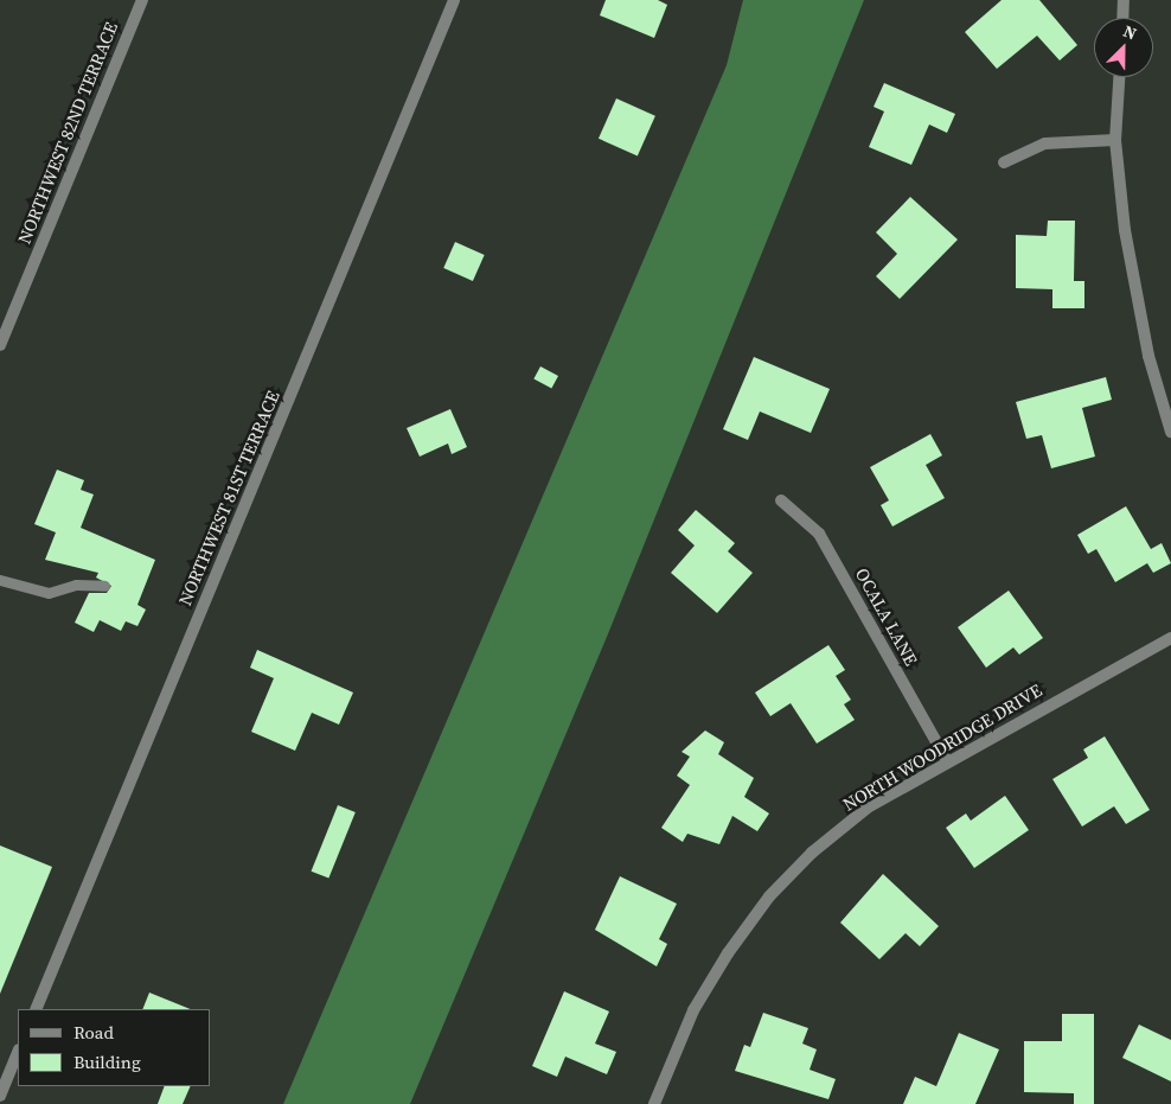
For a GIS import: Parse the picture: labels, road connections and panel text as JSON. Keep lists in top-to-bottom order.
{
  "streets": {
    "street": [
      "NORTHWEST 82ND TERRACE",
      "NORTHWEST 81ST TERRACE",
      "OCALA LANE",
      "NORTH WOODRIDGE DRIVE"
    ]
  },
  "crossings": [
    ["OCALA LANE", "NORTH WOODRIDGE DRIVE"]
  ],
  "legend": ["Road", "Building"],
  "north": "top right"
}
